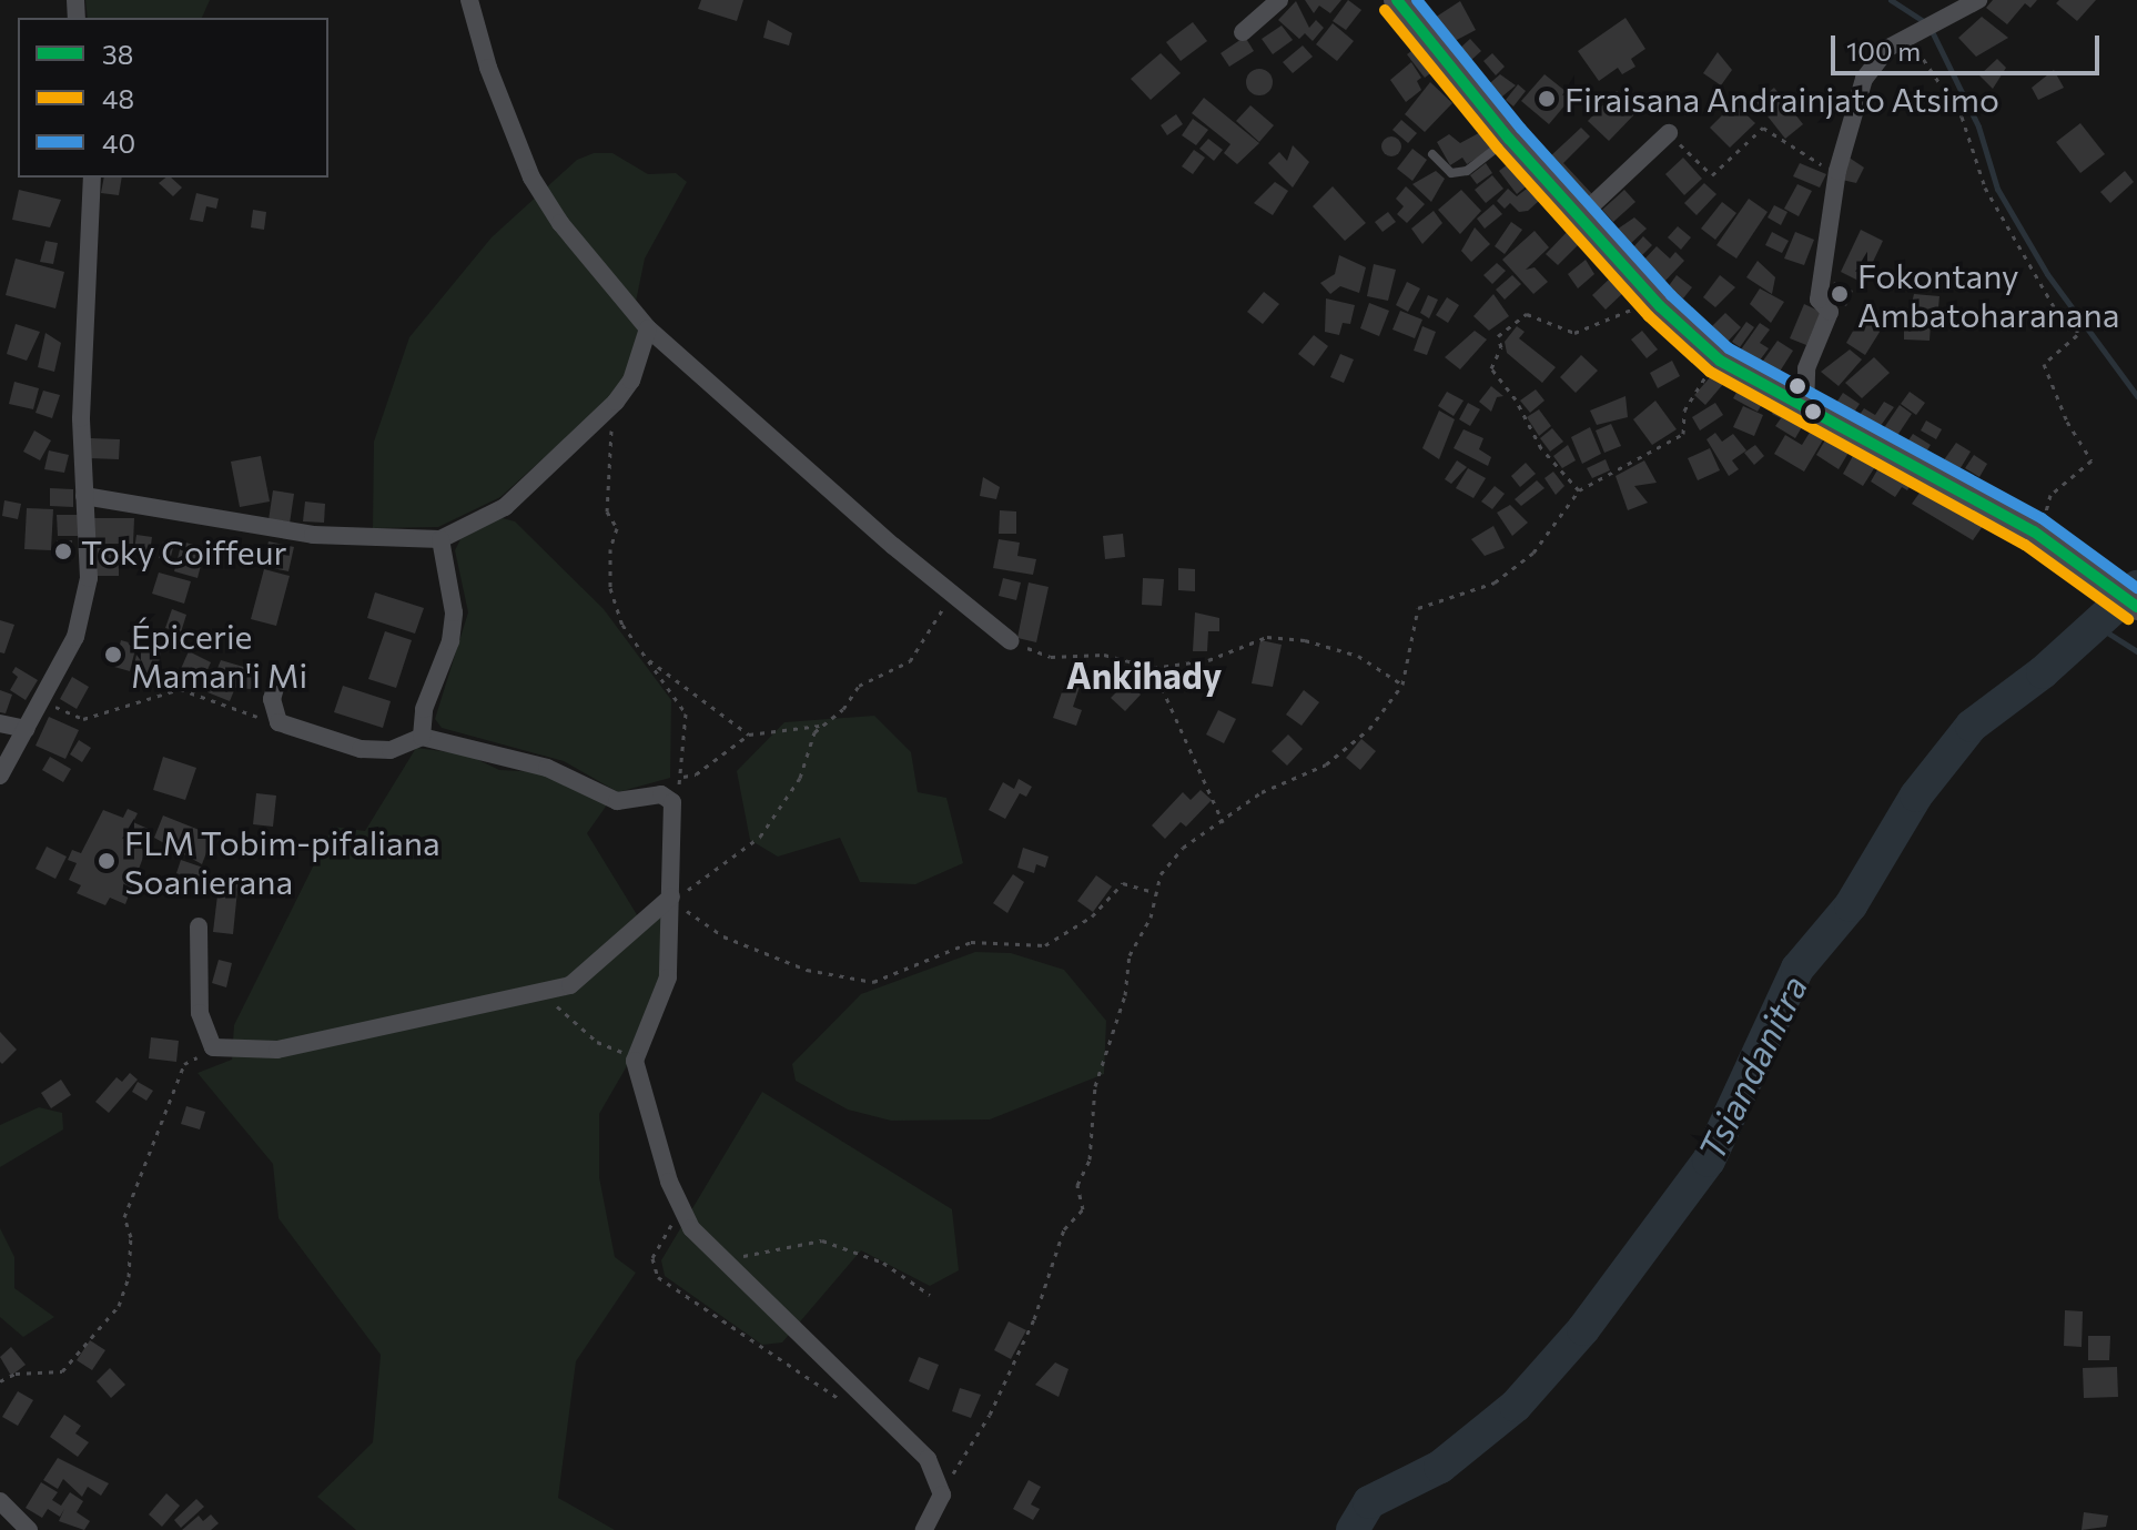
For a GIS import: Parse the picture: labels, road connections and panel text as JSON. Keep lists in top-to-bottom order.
{
  "districts": ["Ankihady"],
  "water": ["Tsiandanitra"],
  "places": [
    "Firaisana Andrainjato Atsimo",
    "Fokontany Ambatoharanana",
    "Toky Coiffeur",
    "Épicerie Maman'i Mi",
    "FLM Tobim-pifaliana Soanierana"
  ],
  "lines": ["transit line 38", "transit line 40", "transit line 48"],
  "legend": ["38", "48", "40"],
  "scale_bar": "100 m"
}
